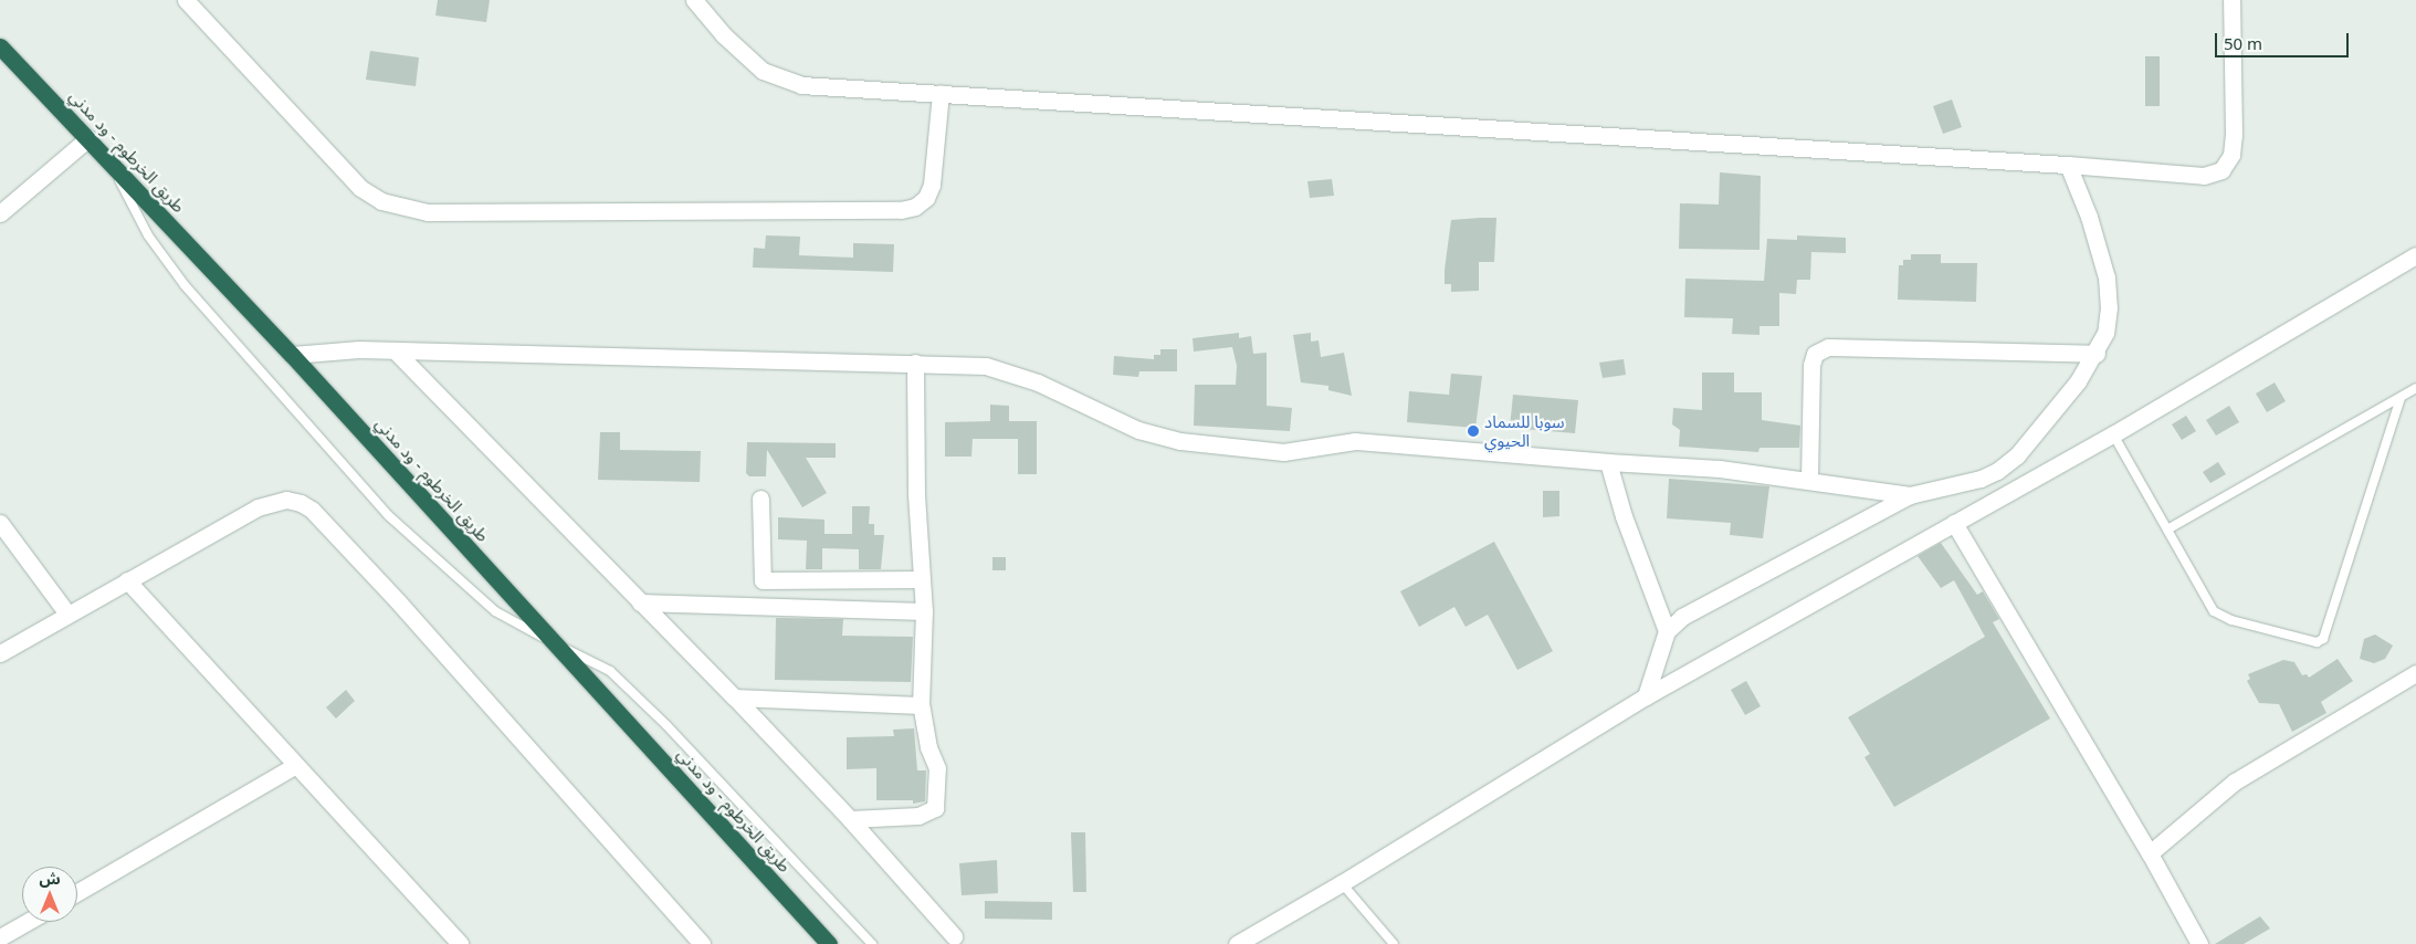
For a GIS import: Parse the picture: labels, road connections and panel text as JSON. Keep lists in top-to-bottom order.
{
  "streets": {
    "highway": ["طريق الخرطوم - ود مدني"]
  },
  "places": ["سوبا للسماد الحيوي"],
  "scale_bar": "50 m",
  "north": "top"
}
